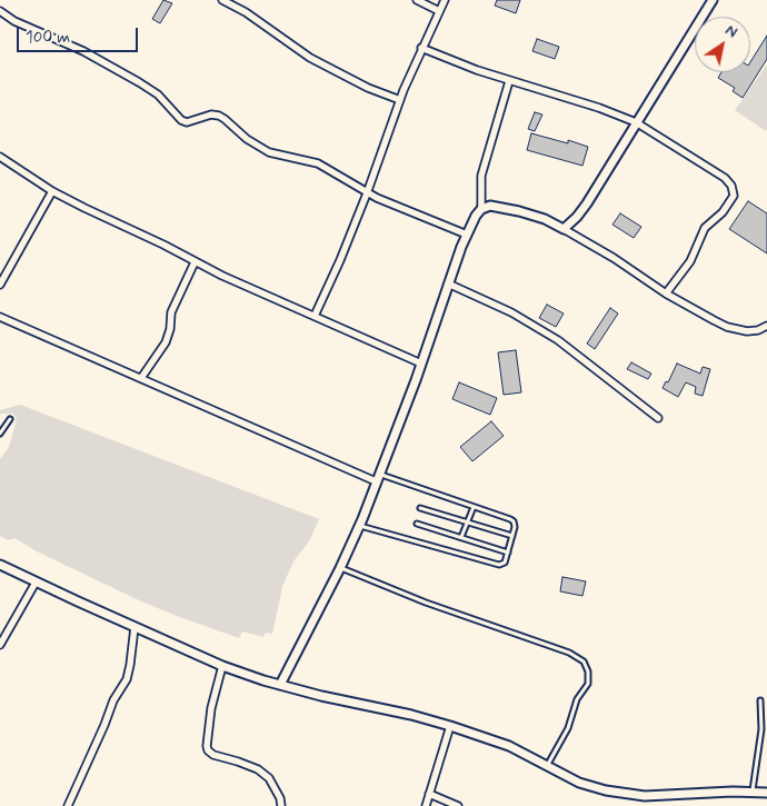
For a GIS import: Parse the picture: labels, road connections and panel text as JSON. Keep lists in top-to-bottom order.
{
  "scale_bar": "100 m",
  "north": "top right"
}
